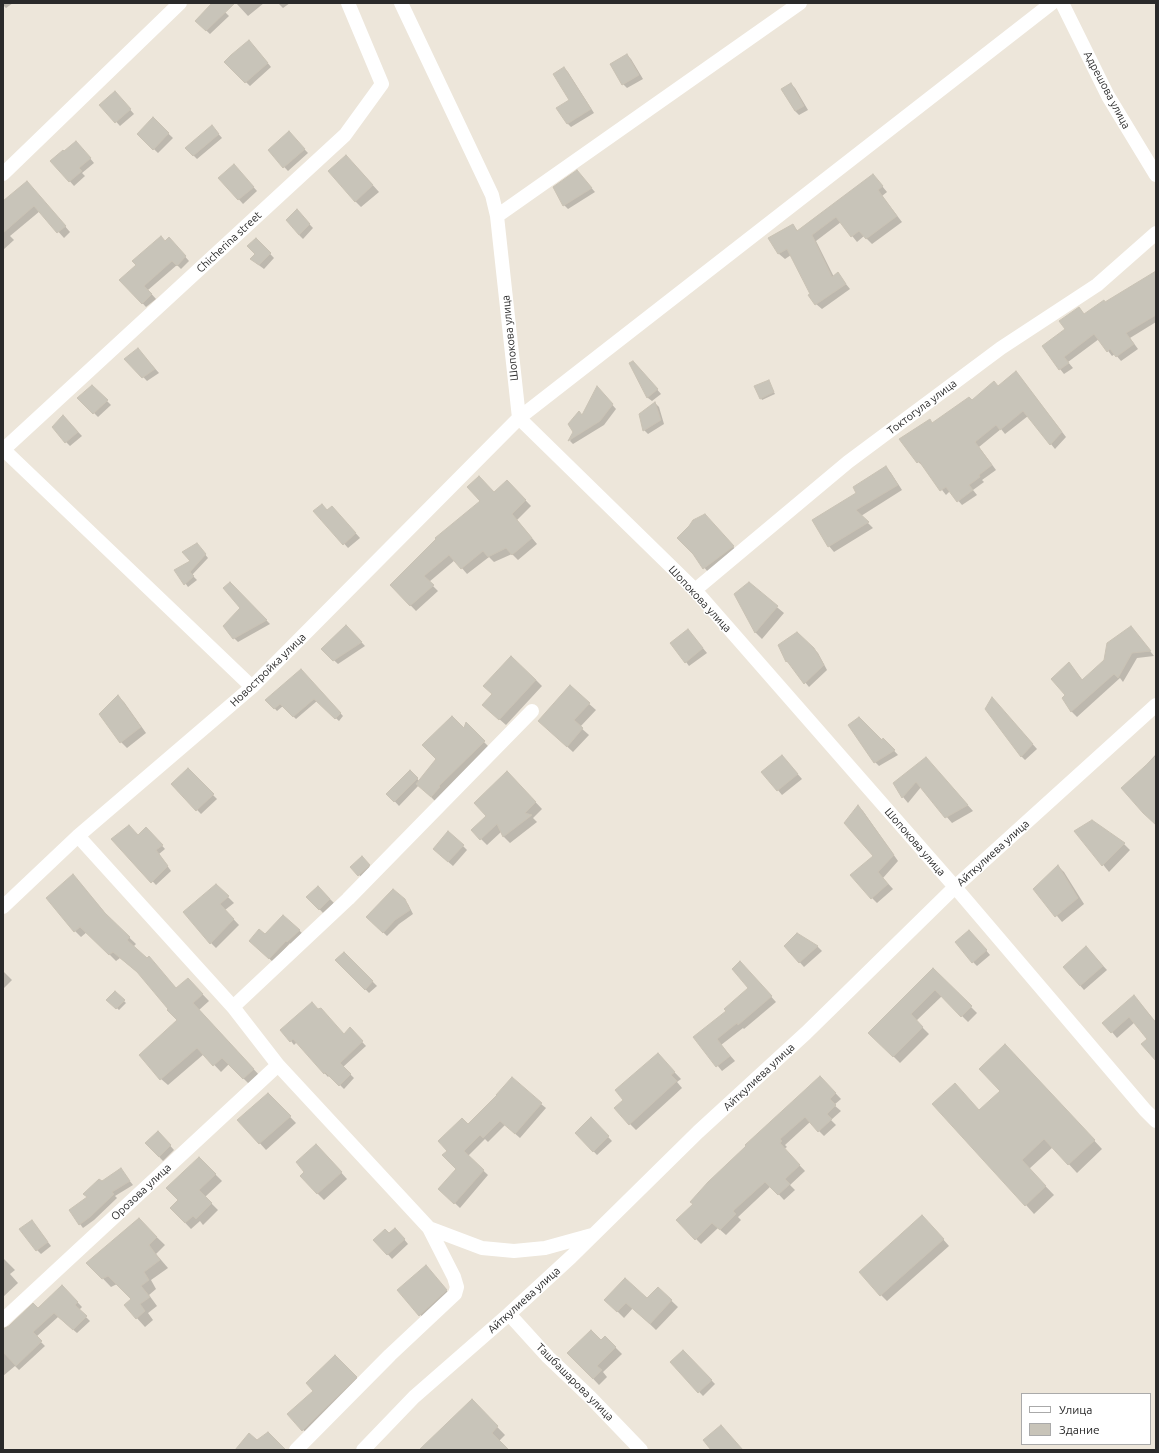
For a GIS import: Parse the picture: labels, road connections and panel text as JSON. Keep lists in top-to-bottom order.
{
  "streets": {
    "street": [
      "Адрешова улица",
      "Chicherina street",
      "Шопокова улица",
      "Токтогула улица",
      "Новостройка улица",
      "Айткулиева улица",
      "Орозова улица",
      "Ташбашарова улица"
    ]
  },
  "crossings": [
    ["Шопокова улица", "Токтогула улица"],
    ["Шопокова улица", "Новостройка улица"],
    ["Шопокова улица", "Айткулиева улица"],
    ["Айткулиева улица", "Ташбашарова улица"]
  ],
  "legend": ["Улица", "Здание"]
}
